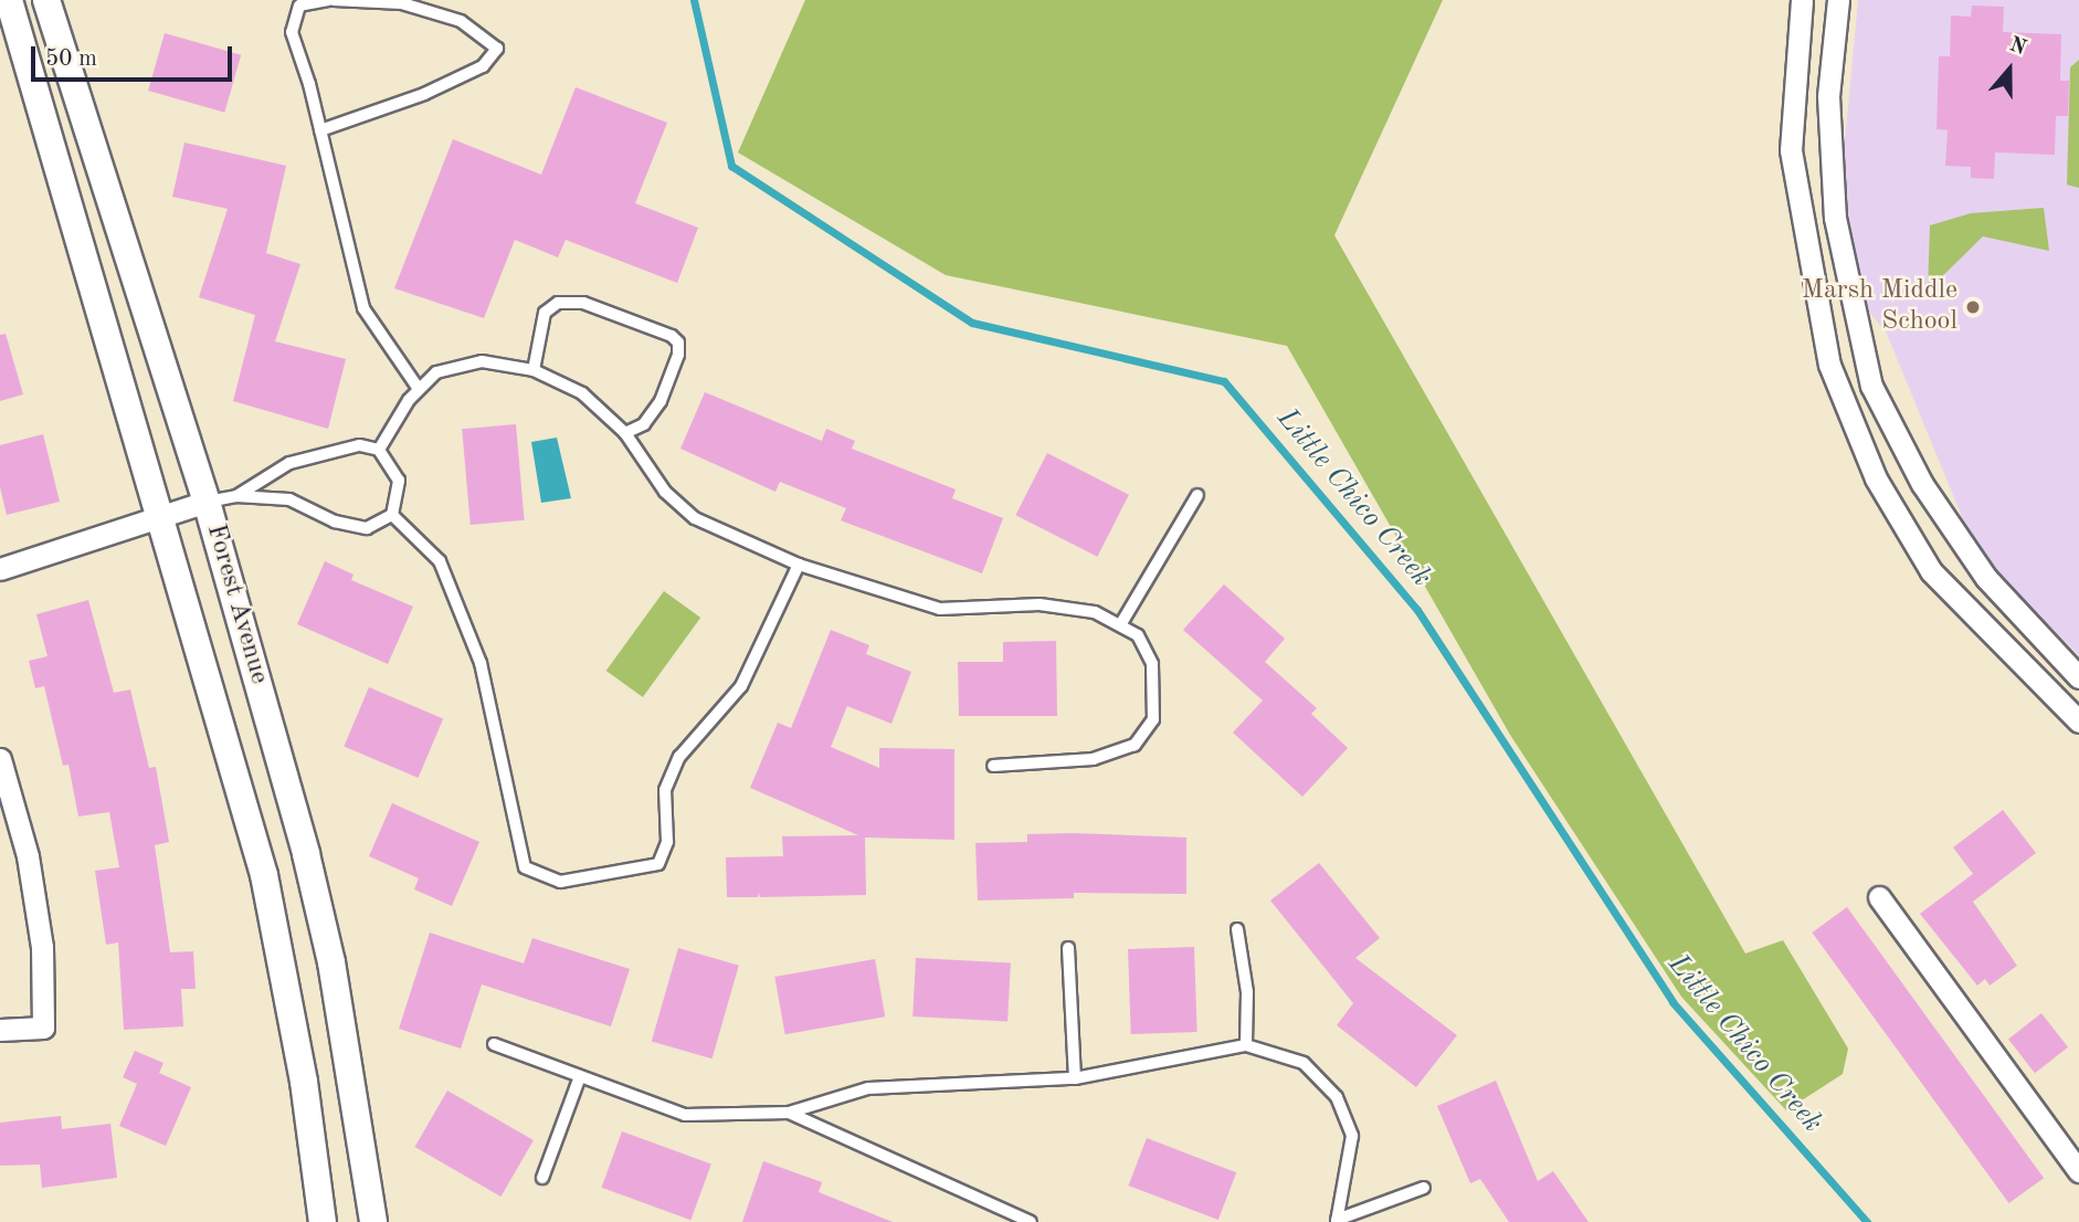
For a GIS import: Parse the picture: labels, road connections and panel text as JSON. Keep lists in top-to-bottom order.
{
  "streets": {
    "street": ["Forest Avenue"]
  },
  "water": ["Little Chico Creek"],
  "places": ["Marsh Middle School"],
  "scale_bar": "50 m",
  "north": "top"
}
